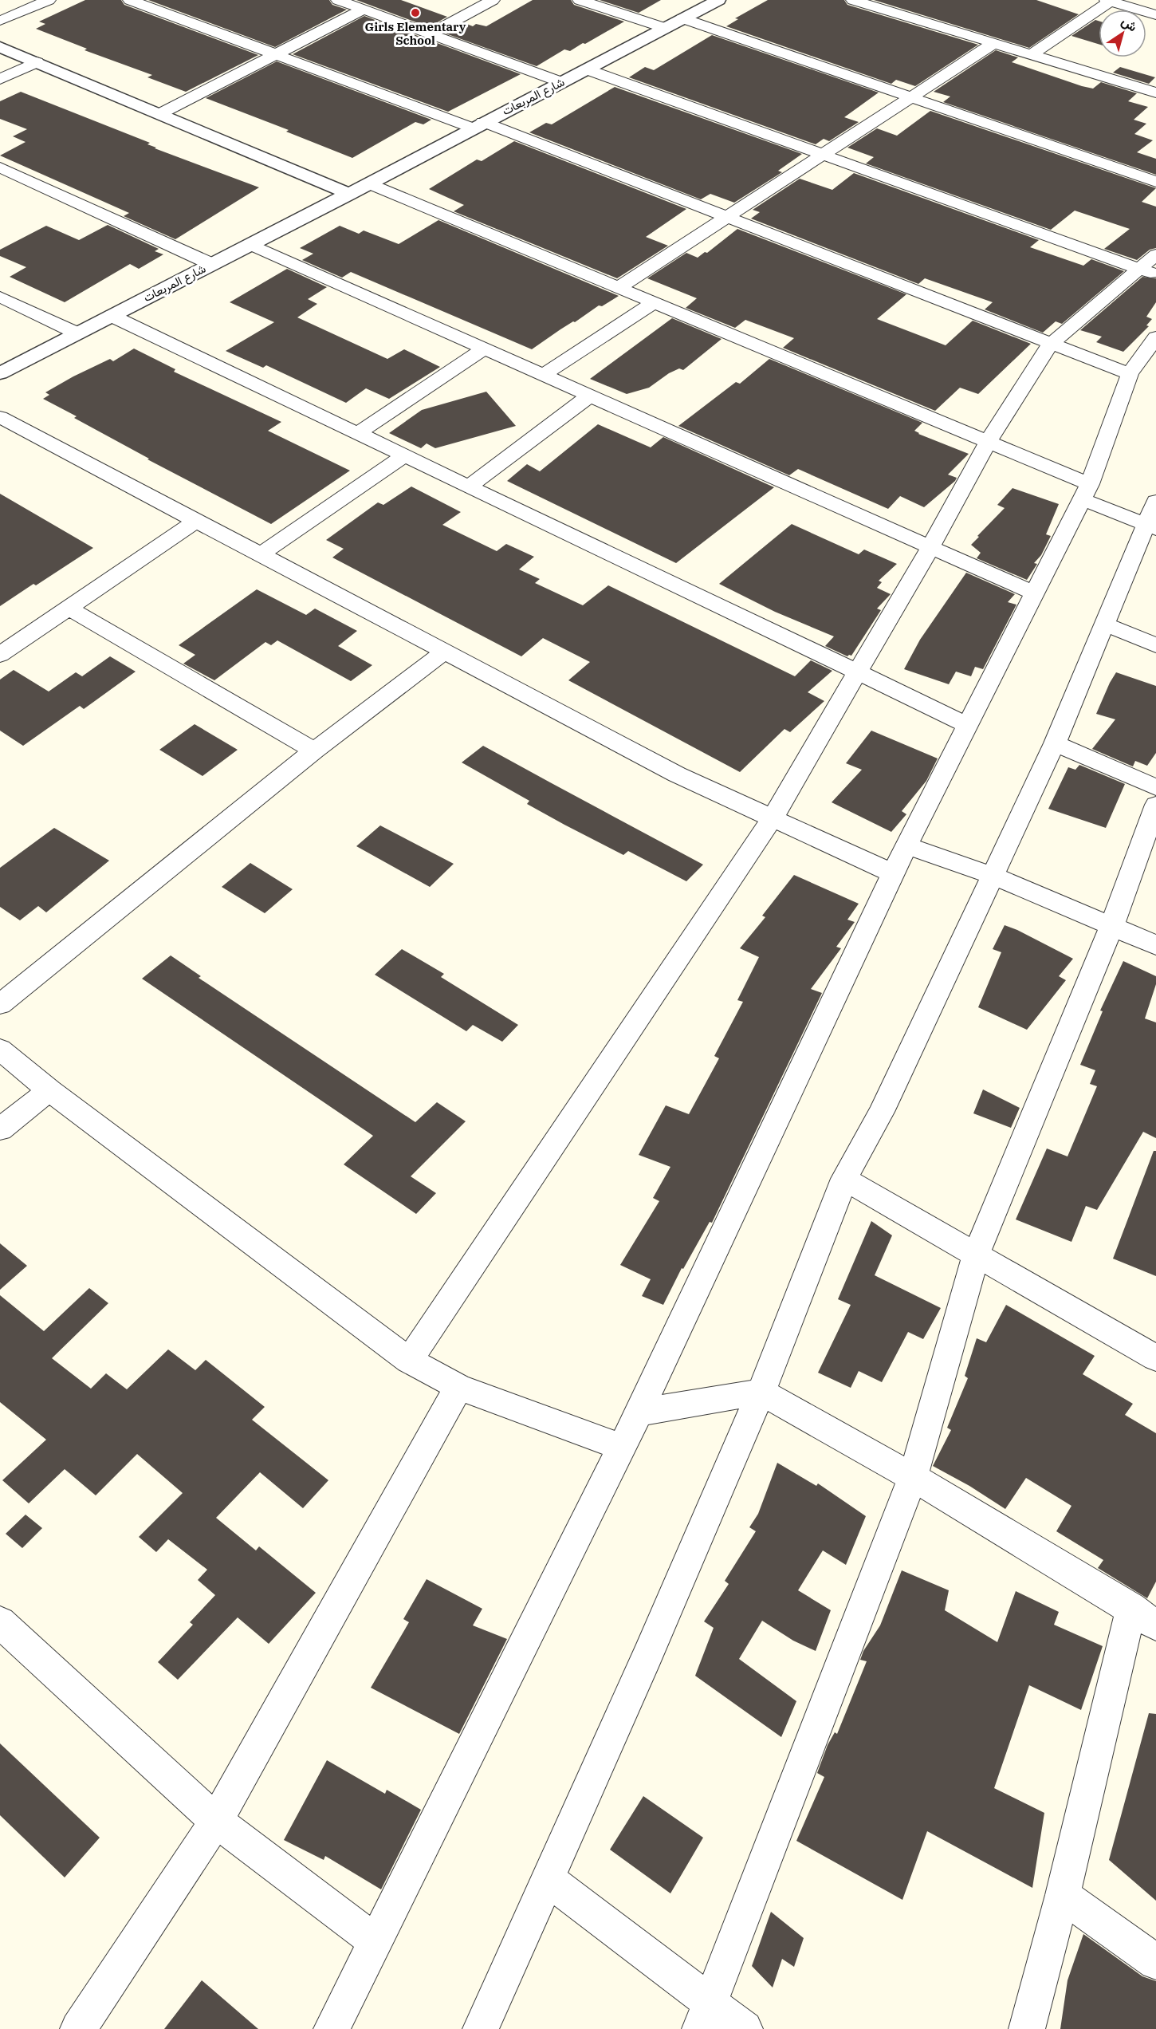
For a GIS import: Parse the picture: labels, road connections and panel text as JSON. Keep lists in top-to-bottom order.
{
  "streets": {
    "street": ["شارع المربعات"]
  },
  "places": ["Girls Elementary School"],
  "north": "top right"
}
